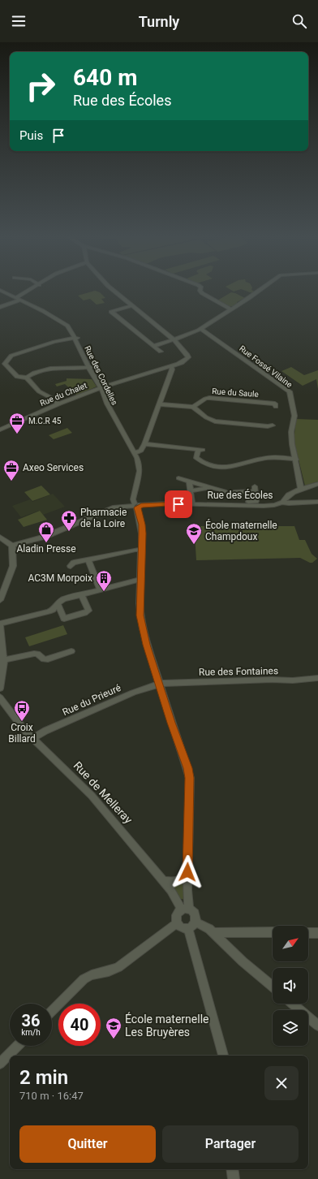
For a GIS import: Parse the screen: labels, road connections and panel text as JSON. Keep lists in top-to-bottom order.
{
  "streets": {
    "street": [
      "Rue Fossé Vilaine",
      "Rue des Cordelles",
      "Rue du Saule",
      "Rue du Chalet",
      "Rue des Écoles",
      "Rue des Fontaines",
      "Rue du Prieuré",
      "Rue de Melleray"
    ]
  },
  "crossings": [
    ["Rue des Cordelles", "Rue du Chalet"],
    ["Rue des Cordelles", "Rue des Écoles"],
    ["Rue des Cordelles", "Rue des Fontaines"],
    ["Rue des Cordelles", "Rue du Prieuré"],
    ["Rue des Cordelles", "Rue de Melleray"],
    ["Rue des Fontaines", "Rue du Prieuré"],
    ["Rue du Prieuré", "Rue de Melleray"]
  ],
  "places": {
    "office": ["M.C.R 45", "Axeo Services"],
    "pharmacy": ["Pharmacie de la Loire"],
    "shop": ["Aladin Presse"],
    "school or university": ["École maternelle Champdoux", "École maternelle Les Bruyères"],
    "building": ["AC3M Morpoix"],
    "bus stop": ["Croix Billard"]
  },
  "north": "top right",
  "page": {
    "header": "Turnly",
    "turn": ["640 m", "Rue des Écoles"],
    "then": "Puis",
    "speed": "36 km/h",
    "limit": "40",
    "heading": ["2 min", "710 m · 16:47"],
    "buttons": ["Quitter", "Partager"]
  }
}
